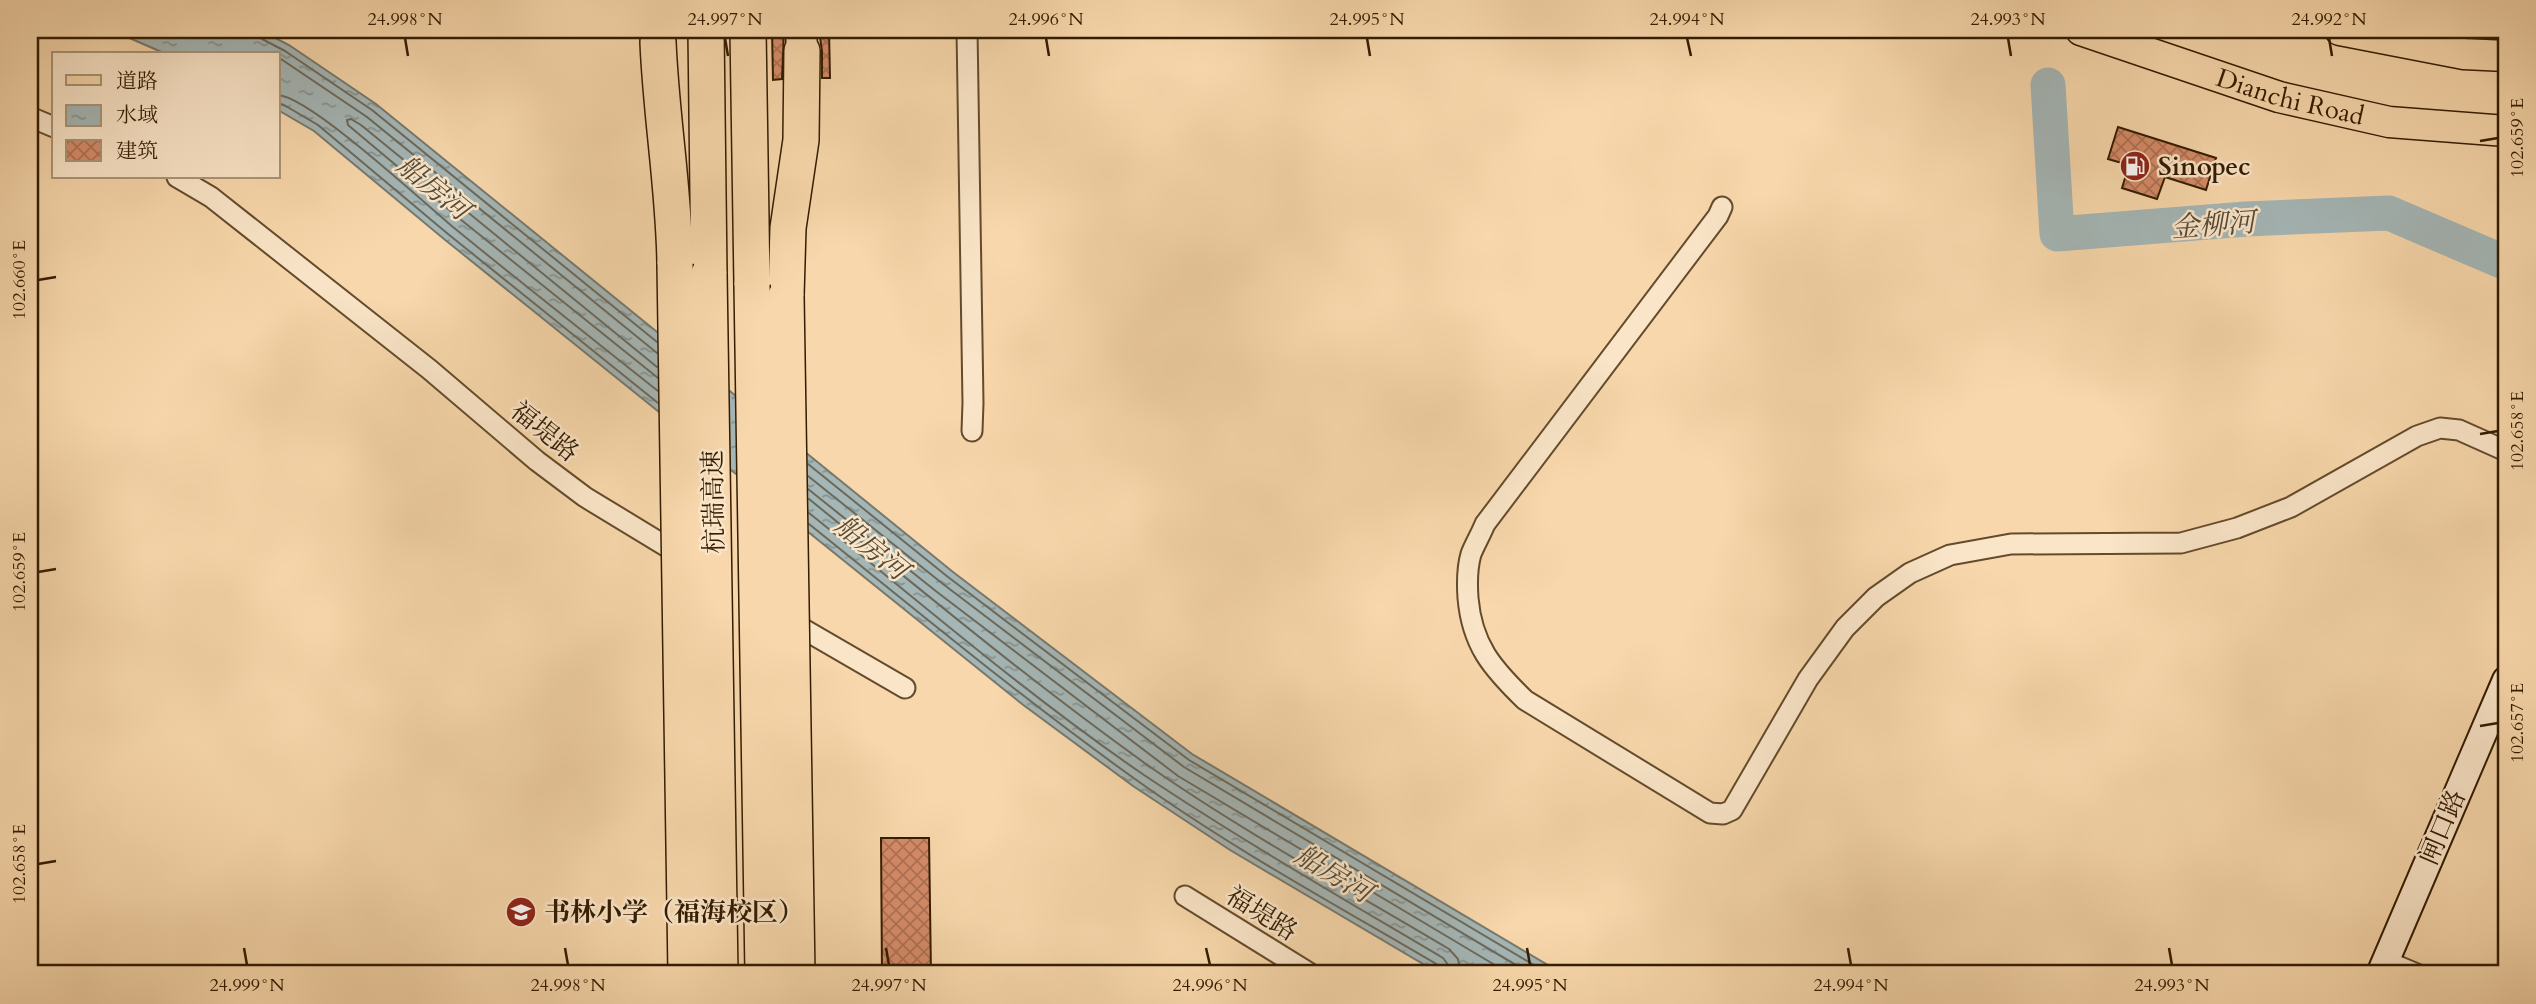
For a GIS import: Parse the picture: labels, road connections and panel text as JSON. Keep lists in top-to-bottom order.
{
  "streets": {
    "highway": ["杭瑞高速"],
    "main road": ["Dianchi Road"],
    "street": ["福堤路", "闸口路"]
  },
  "water": ["船房河", "金柳河"],
  "places": {
    "fuel station": ["Sinopec"],
    "school or university": ["书林小学（福海校区）"]
  },
  "legend": ["道路", "水域", "建筑"],
  "coordinates": [
    "24.998°N",
    "24.997°N",
    "24.996°N",
    "24.995°N",
    "24.994°N",
    "24.993°N",
    "24.992°N",
    "102.659°E",
    "102.660°E",
    "102.658°E",
    "102.657°E",
    "24.999°N"
  ]
}
